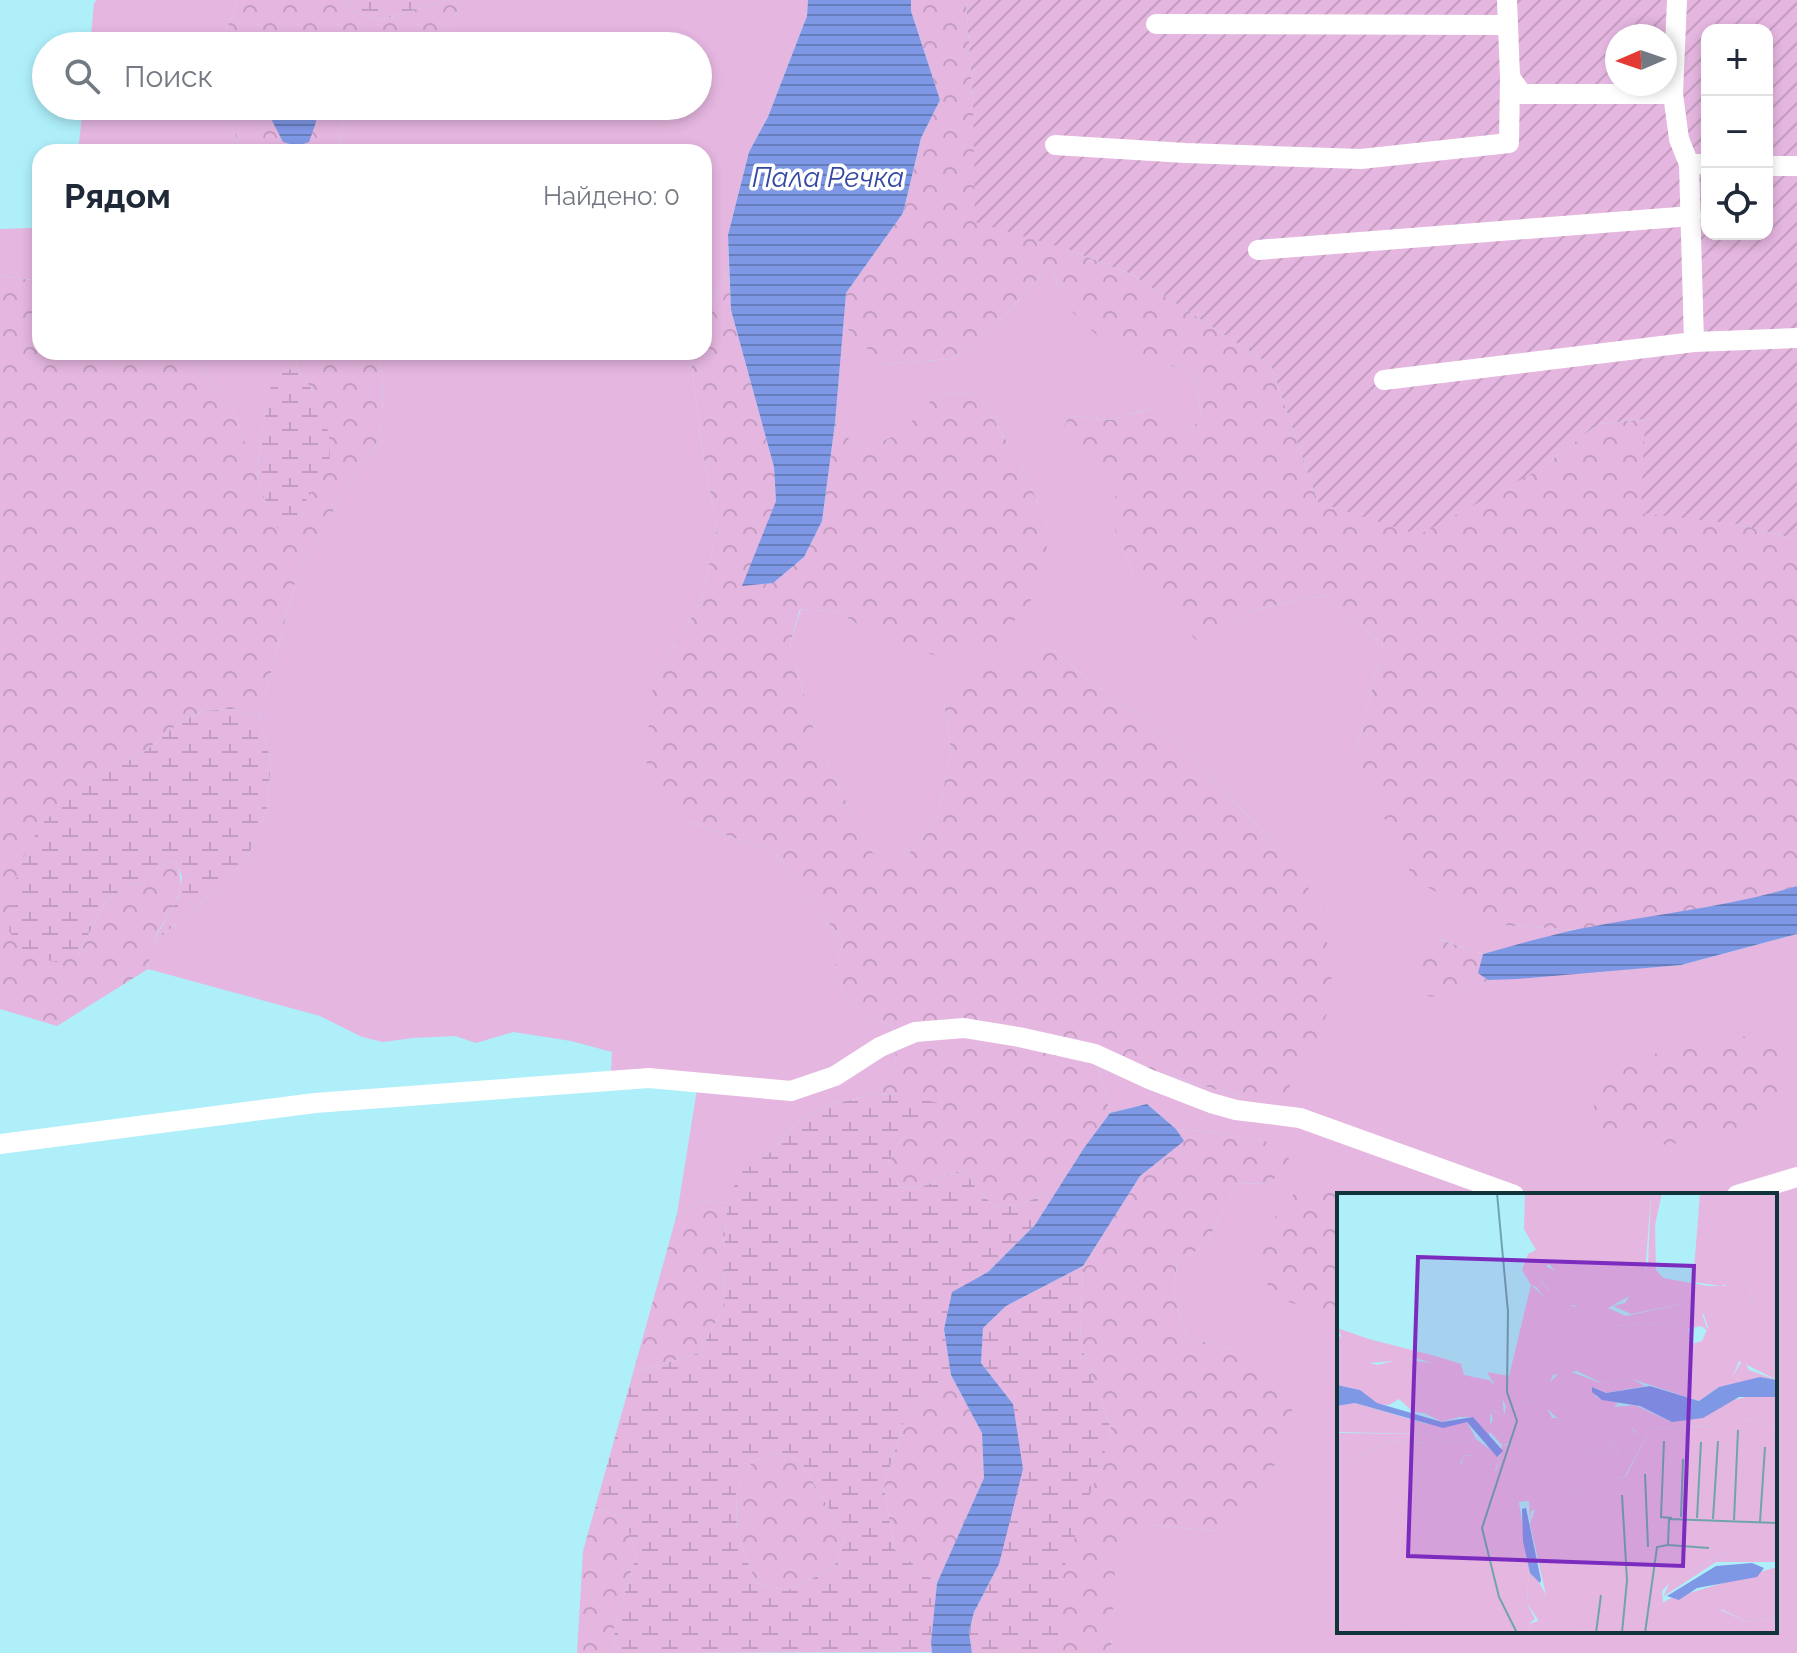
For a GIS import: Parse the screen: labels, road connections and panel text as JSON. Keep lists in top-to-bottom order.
{
  "water": ["Пала Речка"],
  "north": "left",
  "page": {
    "map_buttons": ["+", "−"],
    "search": "Поиск",
    "heading": ["Рядом", "Найдено: 0"]
  }
}
